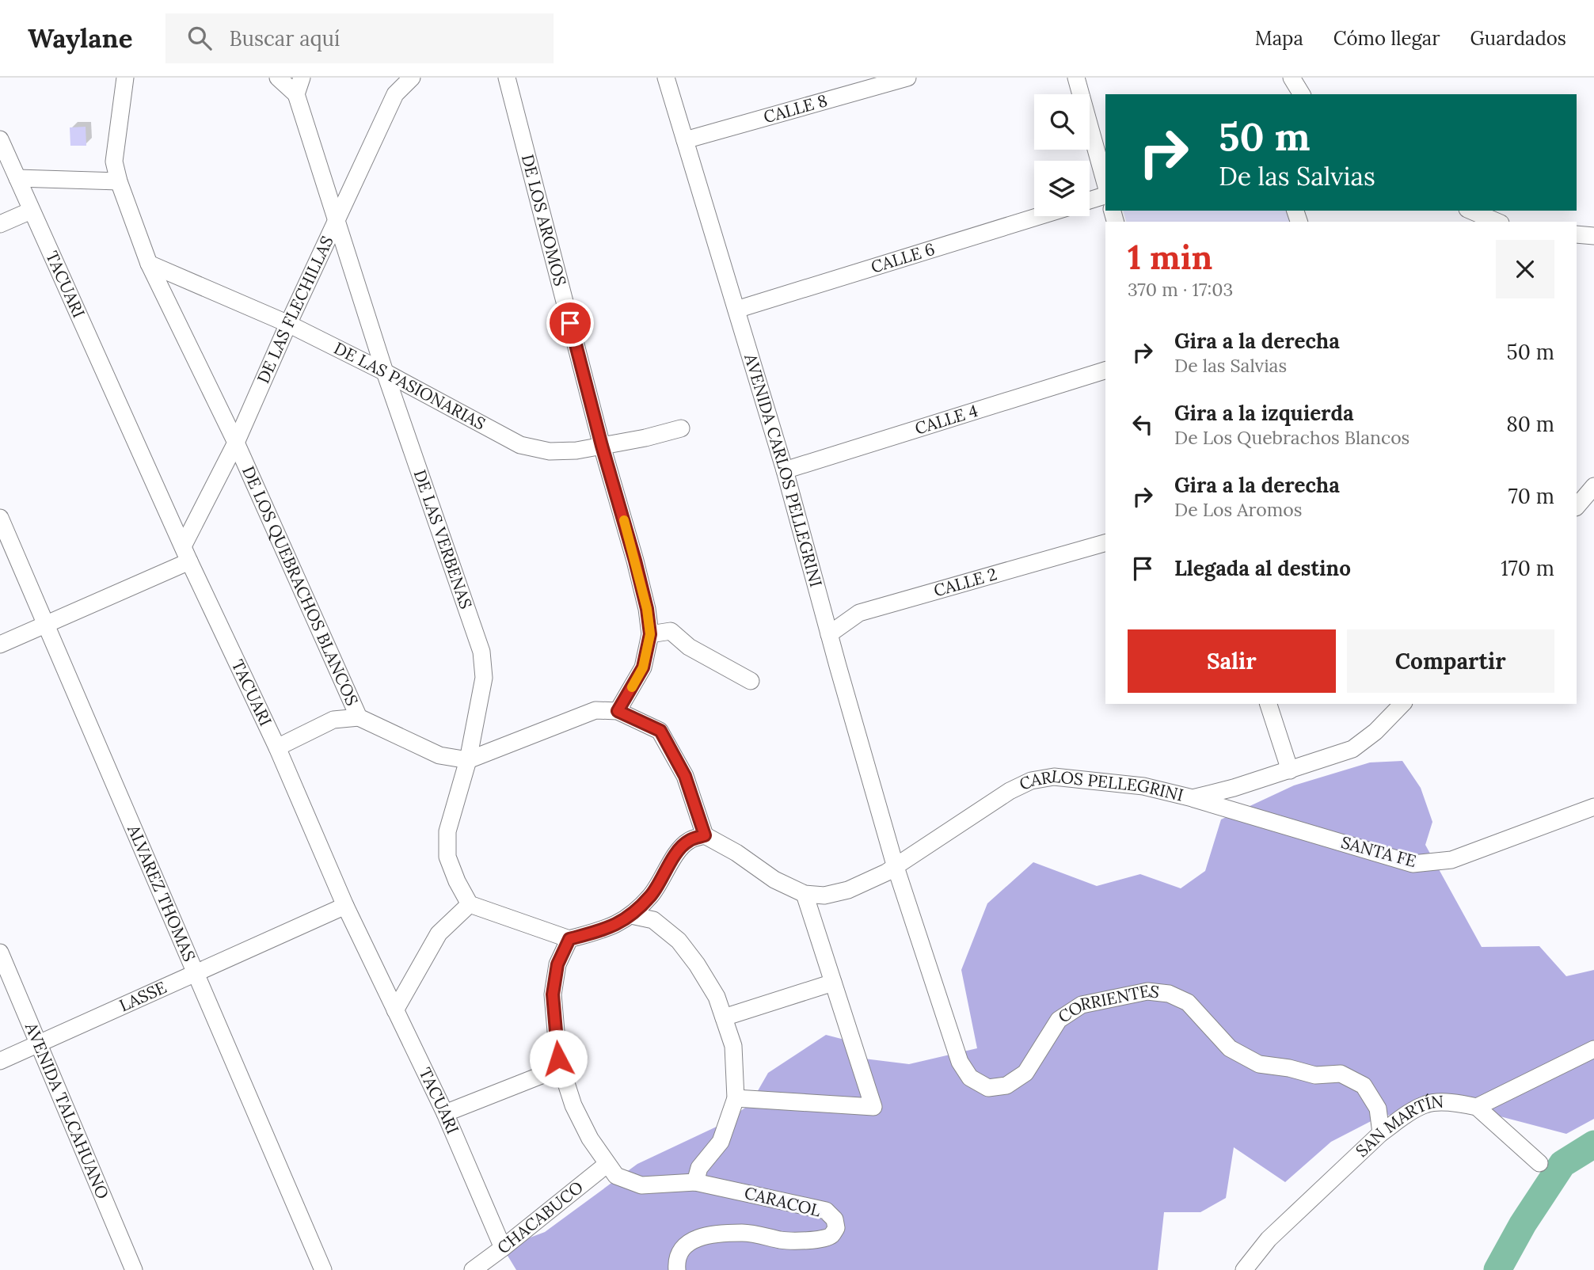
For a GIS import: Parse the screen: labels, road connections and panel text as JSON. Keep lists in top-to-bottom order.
{
  "streets": {
    "street": [
      "CALLE 8",
      "DE LOS AROMOS",
      "CALLE 6",
      "TACUARI",
      "DE LAS FLECHILLAS",
      "DE LAS PASIONARIAS",
      "CALLE 4",
      "AVENIDA CARLOS PELLEGRINI",
      "DE LAS VERBENAS",
      "CALLE 2",
      "DE LOS QUEBRACHOS BLANCOS",
      "CARLOS PELLEGRINI",
      "SANTA FE",
      "ALVAREZ THOMAS",
      "LASSE",
      "CORRIENTES",
      "AVENIDA TALCAHUANO",
      "SAN MARTÍN",
      "CARACOL",
      "CHACABUCO"
    ]
  },
  "crossings": [
    ["CALLE 8", "AVENIDA CARLOS PELLEGRINI"],
    ["DE LOS AROMOS", "DE LAS PASIONARIAS"],
    ["CALLE 6", "AVENIDA CARLOS PELLEGRINI"],
    ["TACUARI", "DE LAS FLECHILLAS"],
    ["TACUARI", "LASSE"],
    ["TACUARI", "CHACABUCO"],
    ["DE LAS FLECHILLAS", "DE LAS PASIONARIAS"],
    ["DE LAS FLECHILLAS", "DE LAS VERBENAS"],
    ["DE LAS FLECHILLAS", "DE LOS QUEBRACHOS BLANCOS"],
    ["DE LAS PASIONARIAS", "DE LAS VERBENAS"],
    ["DE LAS PASIONARIAS", "DE LOS QUEBRACHOS BLANCOS"],
    ["CALLE 4", "AVENIDA CARLOS PELLEGRINI"],
    ["AVENIDA CARLOS PELLEGRINI", "CALLE 2"],
    ["AVENIDA CARLOS PELLEGRINI", "CARLOS PELLEGRINI"],
    ["AVENIDA CARLOS PELLEGRINI", "CORRIENTES"],
    ["DE LAS VERBENAS", "DE LOS QUEBRACHOS BLANCOS"],
    ["CARLOS PELLEGRINI", "SANTA FE"],
    ["CARLOS PELLEGRINI", "CORRIENTES"],
    ["ALVAREZ THOMAS", "LASSE"],
    ["LASSE", "AVENIDA TALCAHUANO"],
    ["CORRIENTES", "SAN MARTÍN"],
    ["CARACOL", "CHACABUCO"]
  ],
  "page": {
    "header": "Waylane",
    "search": "Buscar aquí",
    "nav": ["Mapa", "Cómo llegar", "Guardados"],
    "turn": ["50 m", "De las Salvias"],
    "heading": ["1 min", "370 m · 17:03"],
    "list": [
      {
        "name": "Gira a la derecha",
        "note": "De las Salvias",
        "value": "50 m"
      },
      {
        "name": "Gira a la izquierda",
        "note": "De Los Quebrachos Blancos",
        "value": "80 m"
      },
      {
        "name": "Gira a la derecha",
        "note": "De Los Aromos",
        "value": "70 m"
      },
      {
        "name": "Llegada al destino",
        "value": "170 m"
      }
    ],
    "buttons": ["Salir", "Compartir"]
  }
}
